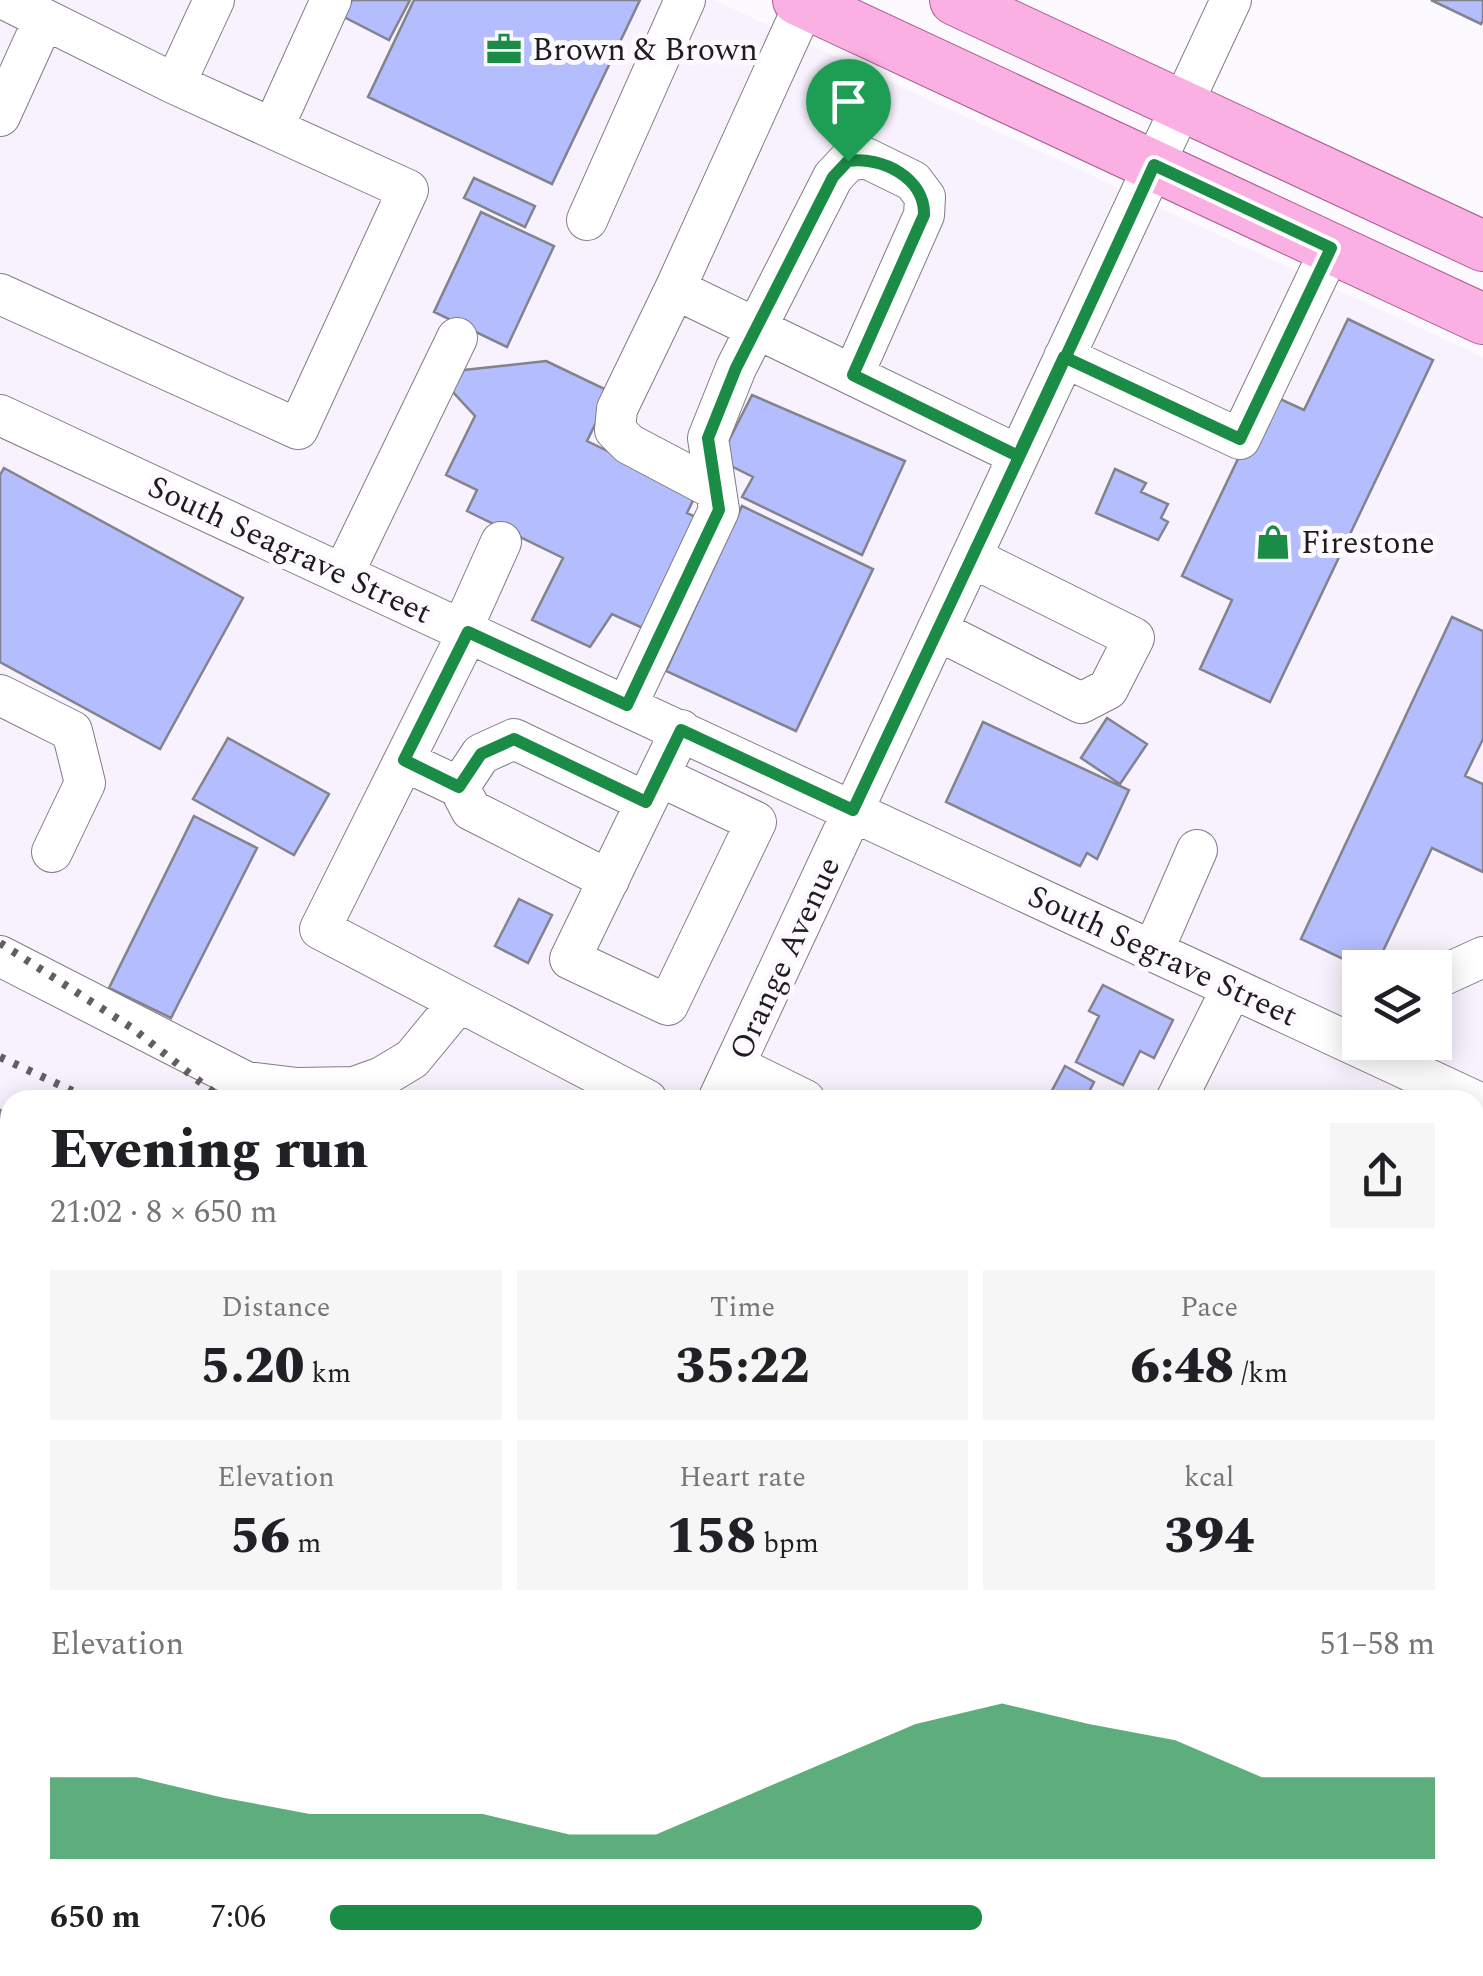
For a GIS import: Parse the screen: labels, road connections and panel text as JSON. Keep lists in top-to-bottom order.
{
  "streets": {
    "street": ["South Seagrave Street", "South Segrave Street", "Orange Avenue"]
  },
  "crossings": [
    ["South Seagrave Street", "South Segrave Street"],
    ["South Seagrave Street", "Orange Avenue"],
    ["South Segrave Street", "Orange Avenue"]
  ],
  "places": {
    "office": ["Brown & Brown"],
    "shop": ["Firestone"]
  },
  "page": {
    "heading": ["Evening run", "21:02 · 8 × 650 m"],
    "stats": [
      ["Distance", "5.20 km"],
      ["Time", "35:22"],
      ["Pace", "6:48 /km"],
      ["Elevation", "56 m"],
      ["Heart rate", "158 bpm"],
      ["kcal", "394"]
    ],
    "chart": ["Elevation", "51–58 m"],
    "list": [
      {
        "name": "650 m",
        "note": "7:06"
      }
    ]
  }
}
